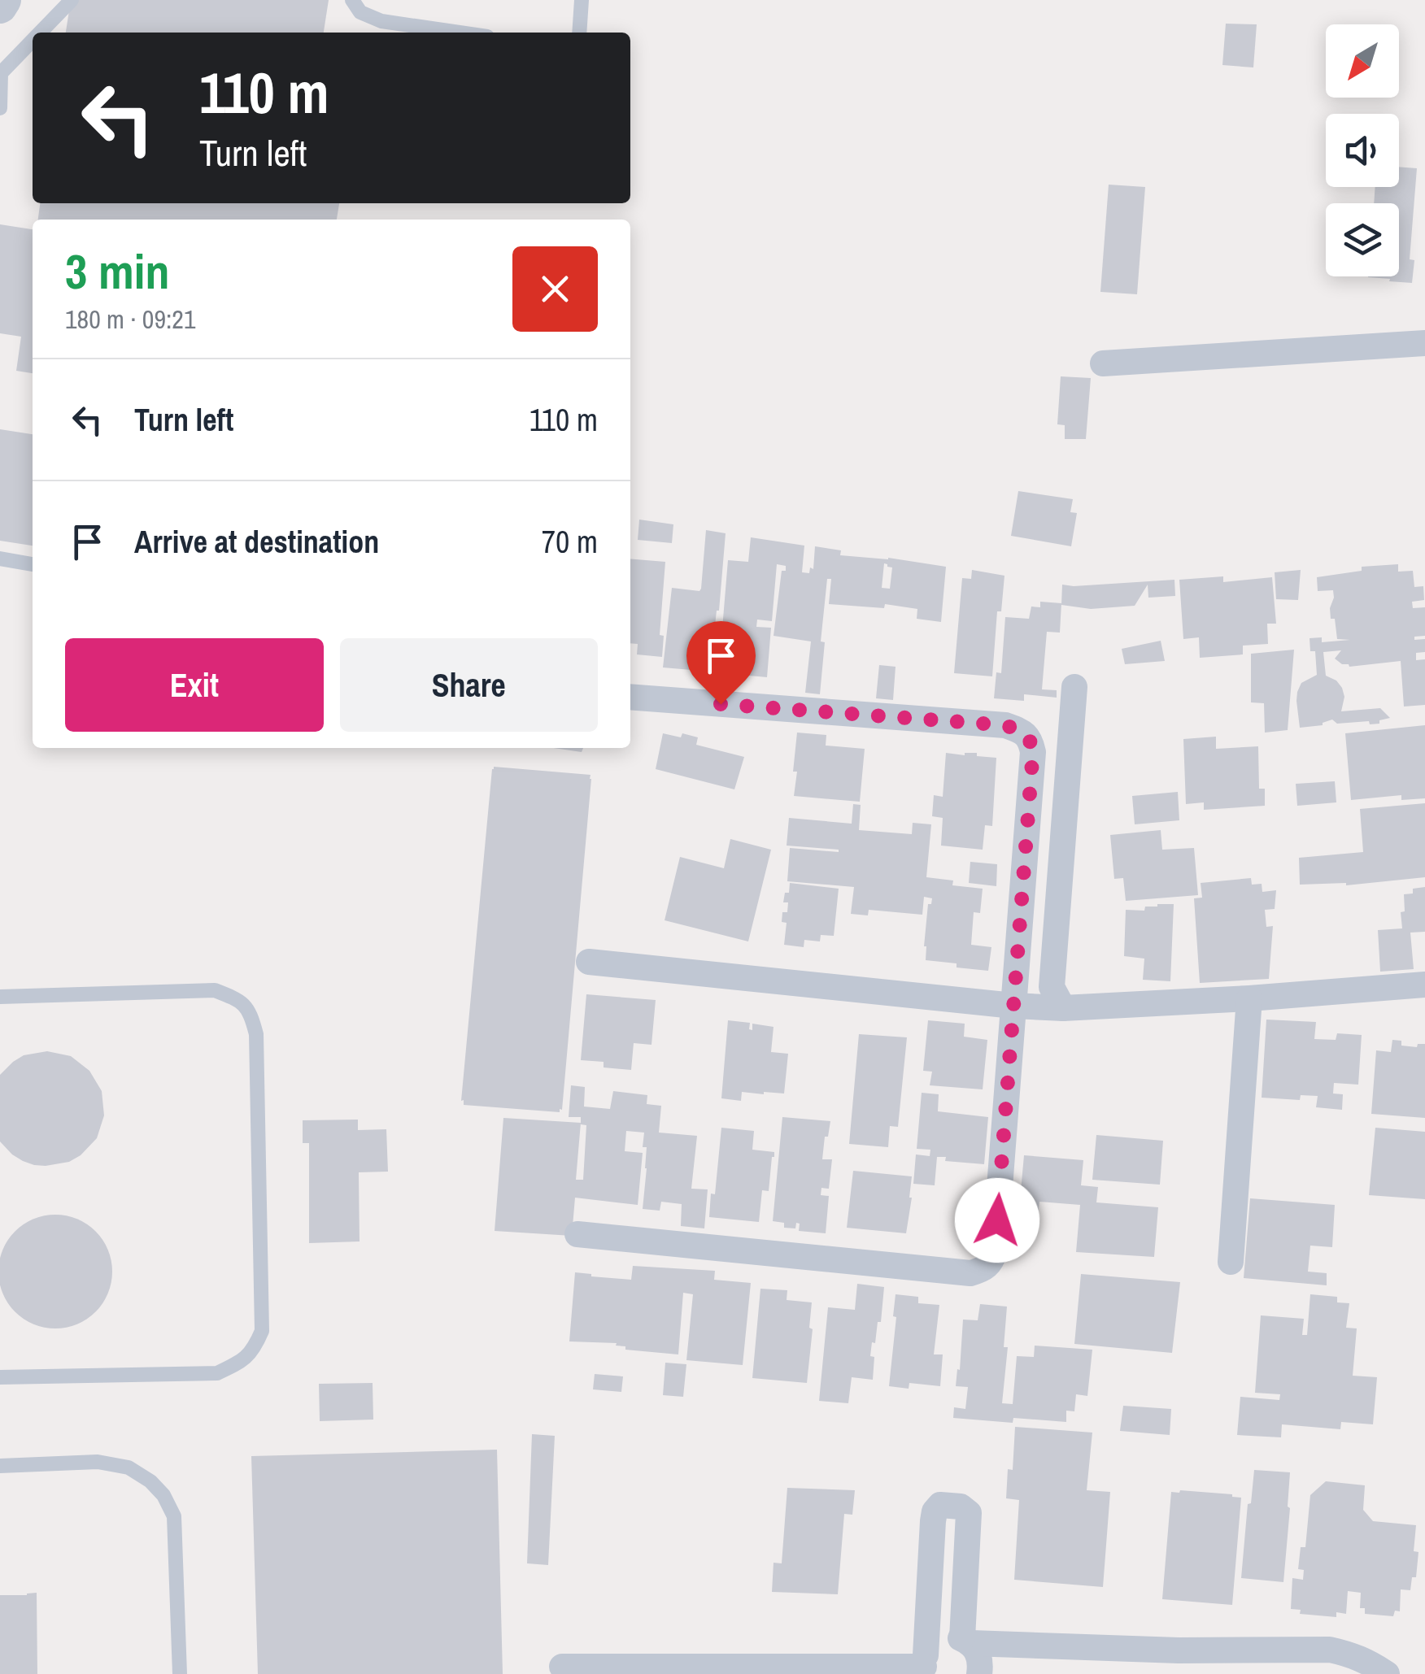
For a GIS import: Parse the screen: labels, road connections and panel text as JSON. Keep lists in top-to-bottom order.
{
  "north": "bottom left",
  "page": {
    "turn": ["110 m", "Turn left"],
    "heading": ["3 min", "180 m · 09:21"],
    "list": [
      {
        "name": "Turn left",
        "value": "110 m"
      },
      {
        "name": "Arrive at destination",
        "value": "70 m"
      }
    ],
    "buttons": ["Exit", "Share"]
  }
}
